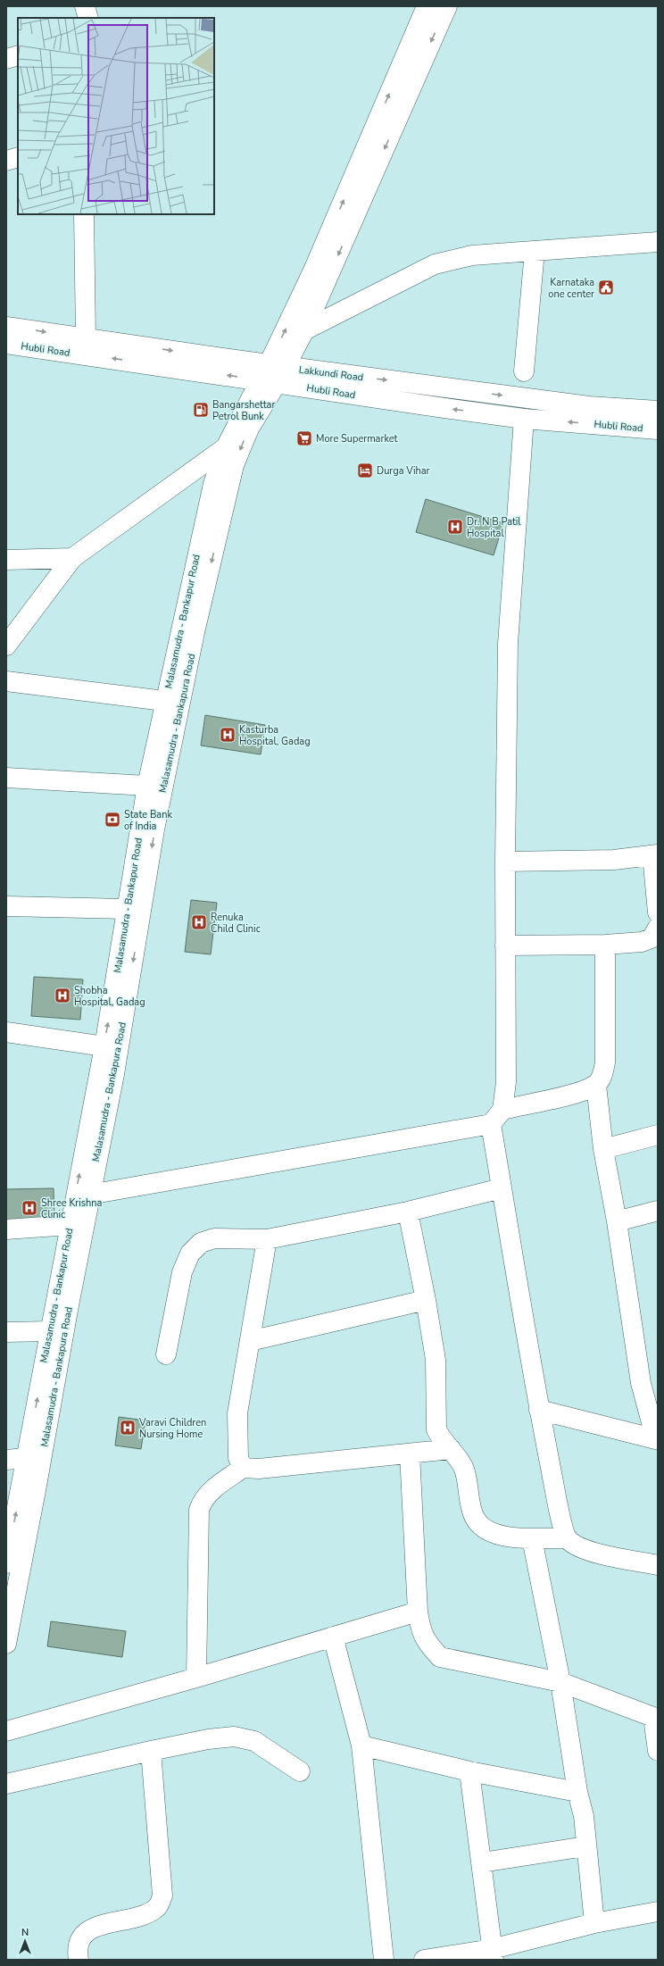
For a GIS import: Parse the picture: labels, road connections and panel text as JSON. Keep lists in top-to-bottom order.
{
  "streets": {
    "street": [
      "Hubli Road",
      "Lakkundi Road",
      "Malasamudra - Bankapur Road",
      "Malasamudra - Bankapura Road"
    ]
  },
  "crossings": [
    ["Hubli Road", "Lakkundi Road"],
    ["Hubli Road", "Malasamudra - Bankapur Road"],
    ["Hubli Road", "Malasamudra - Bankapura Road"],
    ["Lakkundi Road", "Malasamudra - Bankapur Road"],
    ["Lakkundi Road", "Malasamudra - Bankapura Road"],
    ["Malasamudra - Bankapur Road", "Malasamudra - Bankapura Road"]
  ],
  "one_way": [
    "Hubli Road",
    "Lakkundi Road",
    "Malasamudra - Bankapur Road",
    "Malasamudra - Bankapura Road"
  ],
  "places": {
    "public building": ["Karnataka one center"],
    "fuel station": ["Bangarshettar Petrol Bunk"],
    "supermarket": ["More Supermarket"],
    "hotel": ["Durga Vihar"],
    "hospital": [
      "Dr. N B Patil Hospital",
      "Kasturba Hospital, Gadag",
      "Renuka Child Clinic",
      "Shobha Hospital, Gadag",
      "Shree Krishna Clinic",
      "Varavi Children Nursing Home"
    ],
    "bank": ["State Bank of India"]
  },
  "north": "top"
}
